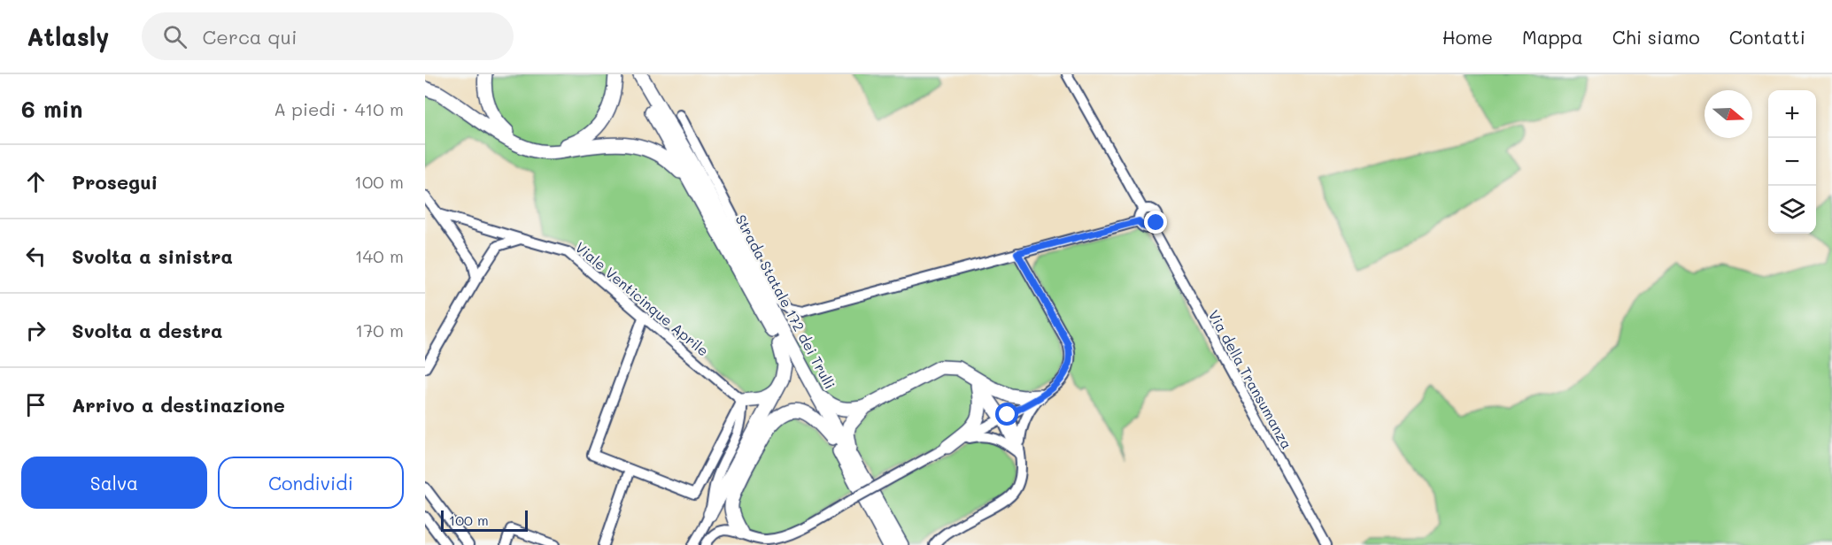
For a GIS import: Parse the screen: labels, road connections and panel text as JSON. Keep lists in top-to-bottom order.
{
  "streets": {
    "highway": ["Strada Statale 172 dei Trulli"],
    "street": ["Viale Venticinque Aprile", "Via della Transumanza"]
  },
  "scale_bar": "100 m",
  "north": "right",
  "page": {
    "header": "Atlasly",
    "search": "Cerca qui",
    "nav": [
      "Home",
      "Mappa",
      "Chi siamo",
      "Contatti"
    ],
    "heading": ["6 min", "A piedi · 410 m"],
    "map_buttons": ["+", "−"],
    "list": [
      ["Prosegui", "100 m"],
      ["Svolta a sinistra", "140 m"],
      ["Svolta a destra", "170 m"],
      "Arrivo a destinazione"
    ],
    "buttons": ["Salva", "Condividi"],
    "scale": "100 m"
  }
}
